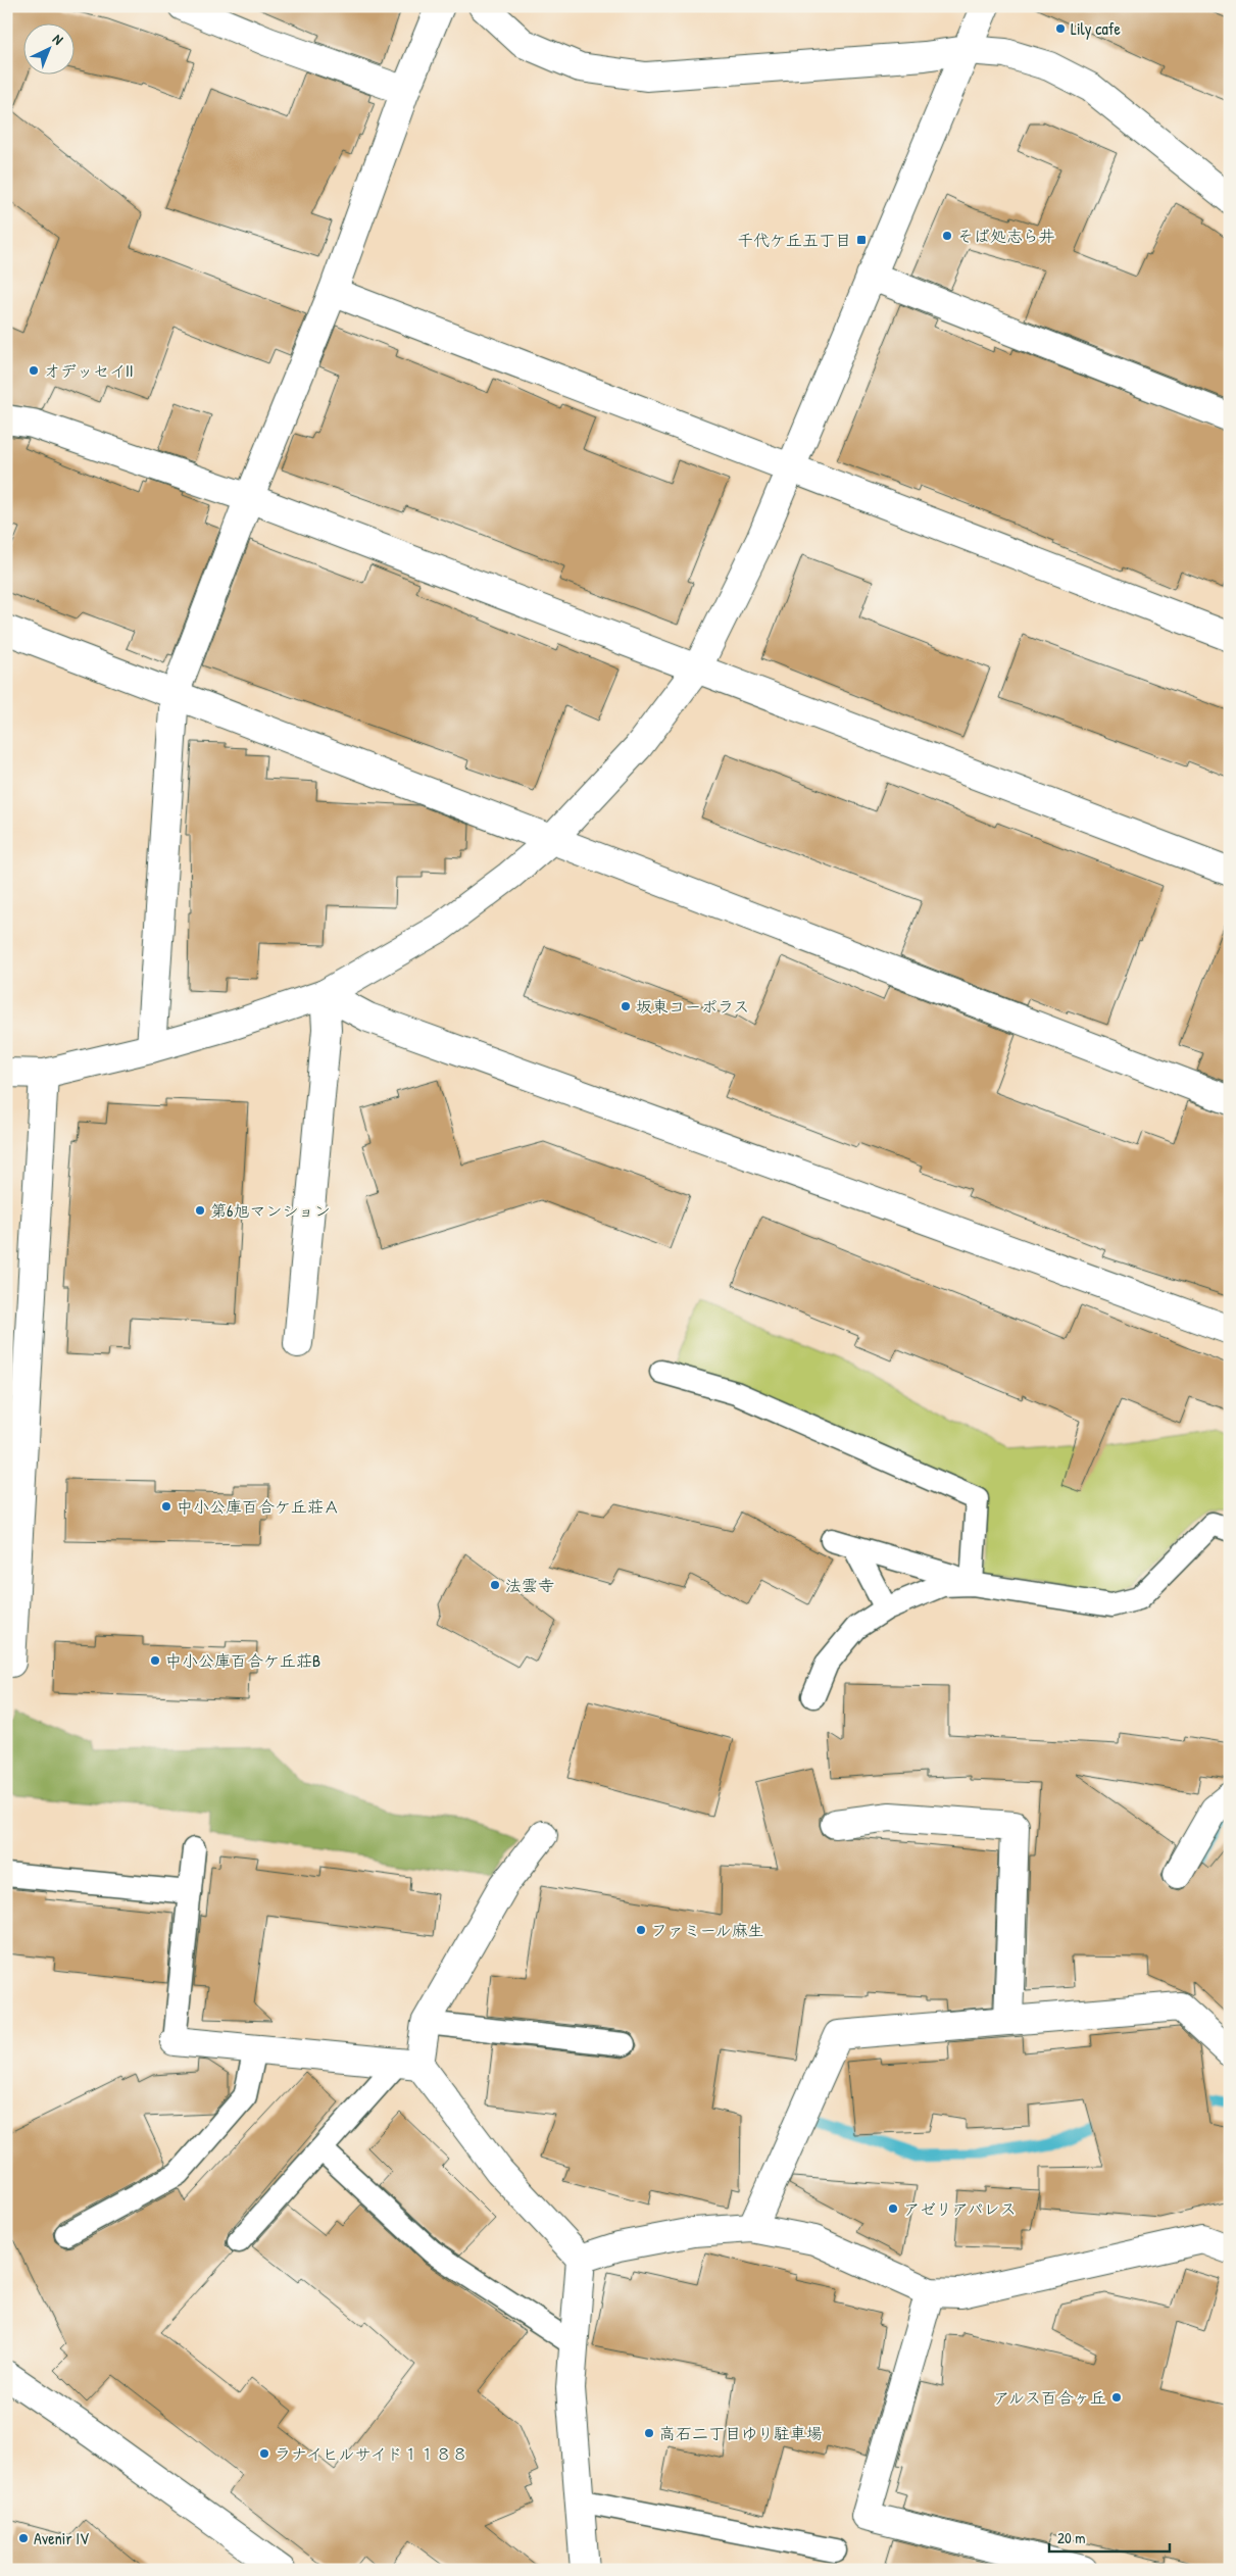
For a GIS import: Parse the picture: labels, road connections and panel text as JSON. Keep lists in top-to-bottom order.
{
  "places": {
    "other": [
      "Lily cafe",
      "そば処志ら井",
      "オデッセイII",
      "坂東コーポラス",
      "第6旭マンション",
      "中小公庫百合ケ丘荘Ａ",
      "法雲寺",
      "中小公庫百合ケ丘荘B",
      "ファミール麻生",
      "アゼリアパレス",
      "アルス百合ヶ丘",
      "高石二丁目ゆり駐車場",
      "ラナイヒルサイド１１８８",
      "Avenir IV"
    ],
    "transit": ["千代ケ丘五丁目"]
  },
  "scale_bar": "20 m",
  "north": "top right"
}
